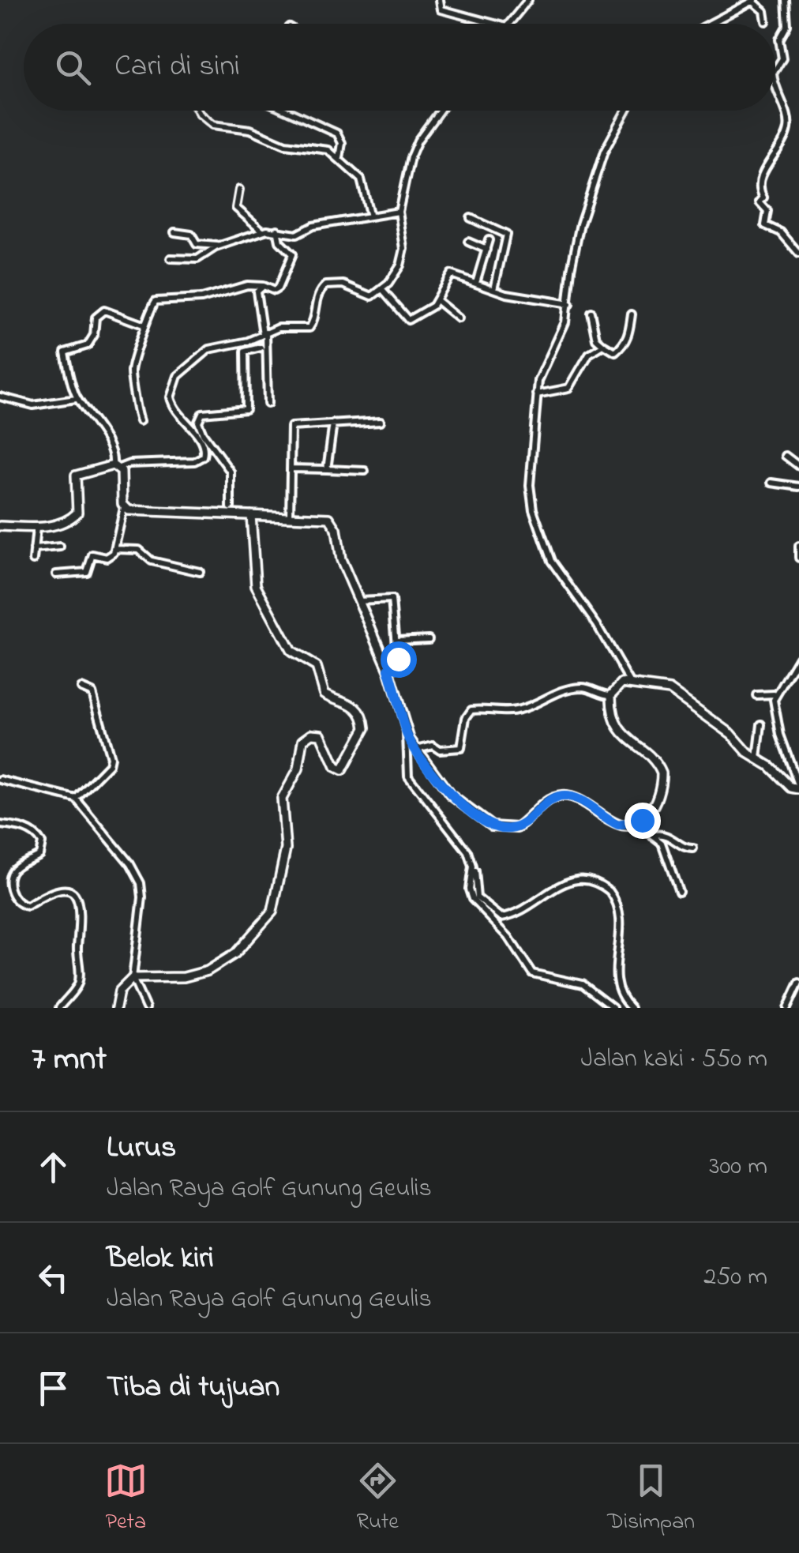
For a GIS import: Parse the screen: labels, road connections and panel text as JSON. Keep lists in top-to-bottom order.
{
  "page": {
    "search": "Cari di sini",
    "heading": ["7 mnt", "Jalan kaki · 550 m"],
    "list": [
      ["Lurus", "Jalan Raya Golf Gunung Geulis", "300 m"],
      ["Belok kiri", "Jalan Raya Golf Gunung Geulis", "250 m"],
      "Tiba di tujuan"
    ],
    "nav": ["Peta", "Rute", "Disimpan"]
  }
}
